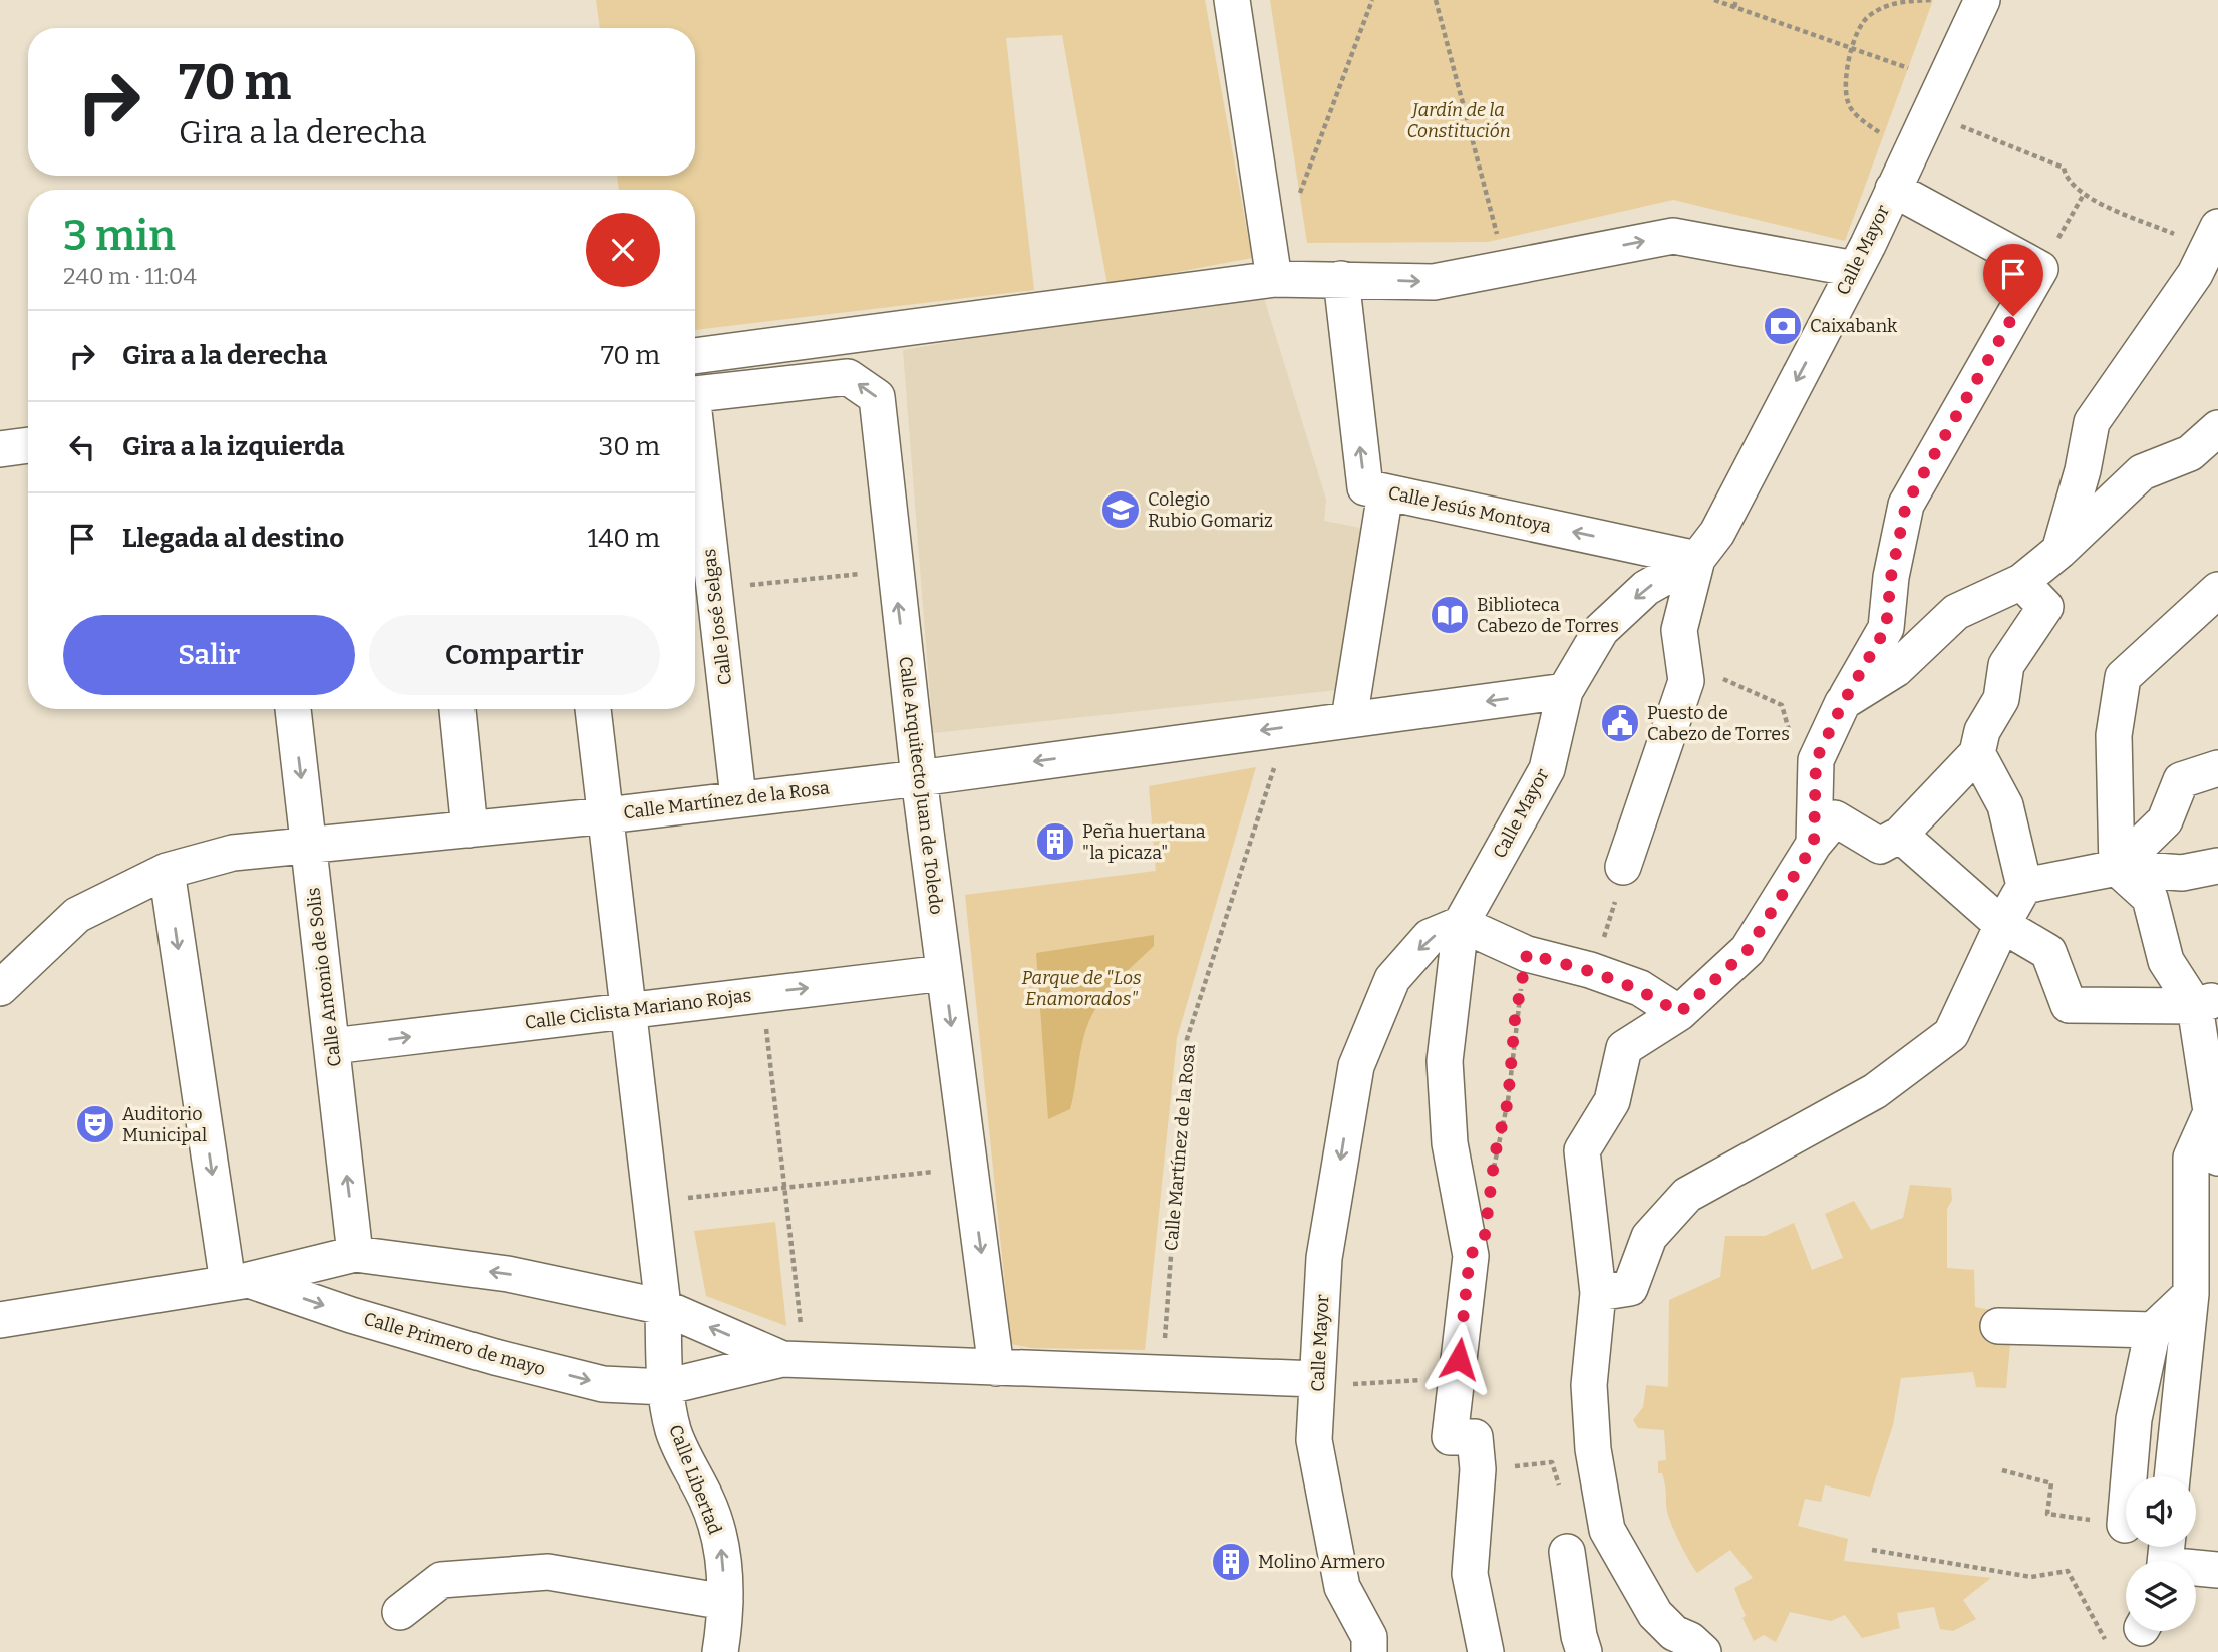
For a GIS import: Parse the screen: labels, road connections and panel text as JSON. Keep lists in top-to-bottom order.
{
  "streets": {
    "street": [
      "Calle Mayor",
      "Calle Jesús Montoya",
      "Calle José Selgas",
      "Calle Arquitecto Juan de Toledo",
      "Calle Martínez de la Rosa",
      "Calle Antonio de Solis",
      "Calle Ciclista Mariano Rojas",
      "Calle Primero de mayo",
      "Calle Libertad"
    ]
  },
  "crossings": [
    ["Calle Mayor", "Calle Jesús Montoya"],
    ["Calle Mayor", "Calle Martínez de la Rosa"],
    ["Calle José Selgas", "Calle Martínez de la Rosa"],
    ["Calle Arquitecto Juan de Toledo", "Calle Martínez de la Rosa"],
    ["Calle Arquitecto Juan de Toledo", "Calle Ciclista Mariano Rojas"],
    ["Calle Martínez de la Rosa", "Calle Antonio de Solis"],
    ["Calle Martínez de la Rosa", "Calle Libertad"],
    ["Calle Antonio de Solis", "Calle Ciclista Mariano Rojas"],
    ["Calle Antonio de Solis", "Calle Primero de mayo"],
    ["Calle Ciclista Mariano Rojas", "Calle Libertad"],
    ["Calle Primero de mayo", "Calle Libertad"]
  ],
  "one_way": ["Calle Jesús Montoya"],
  "parks": ["Jardín de la Constitución", "Parque de \"Los Enamorados\""],
  "places": {
    "bank": ["Caixabank"],
    "school or university": ["Colegio Rubio Gomariz"],
    "library": ["Biblioteca Cabezo de Torres"],
    "public building": ["Puesto de Cabezo de Torres"],
    "building": ["Peña huertana \"la picaza\"", "Molino Armero"],
    "theatre": ["Auditorio Municipal"]
  },
  "page": {
    "turn": ["70 m", "Gira a la derecha"],
    "heading": ["3 min", "240 m · 11:04"],
    "list": [
      {
        "name": "Gira a la derecha",
        "value": "70 m"
      },
      {
        "name": "Gira a la izquierda",
        "value": "30 m"
      },
      {
        "name": "Llegada al destino",
        "value": "140 m"
      }
    ],
    "buttons": ["Salir", "Compartir"]
  }
}
